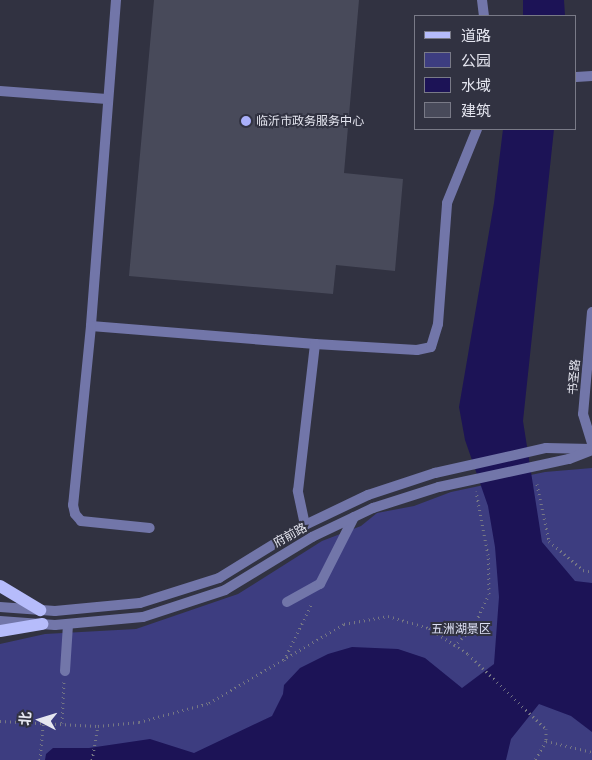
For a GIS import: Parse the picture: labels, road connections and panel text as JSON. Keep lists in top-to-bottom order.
{
  "streets": {
    "street": ["书圣路", "府前路"]
  },
  "parks": ["五洲湖景区"],
  "places": ["临沂市政务服务中心"],
  "legend": [
    "道路",
    "公园",
    "水域",
    "建筑"
  ],
  "north": "left"
}
